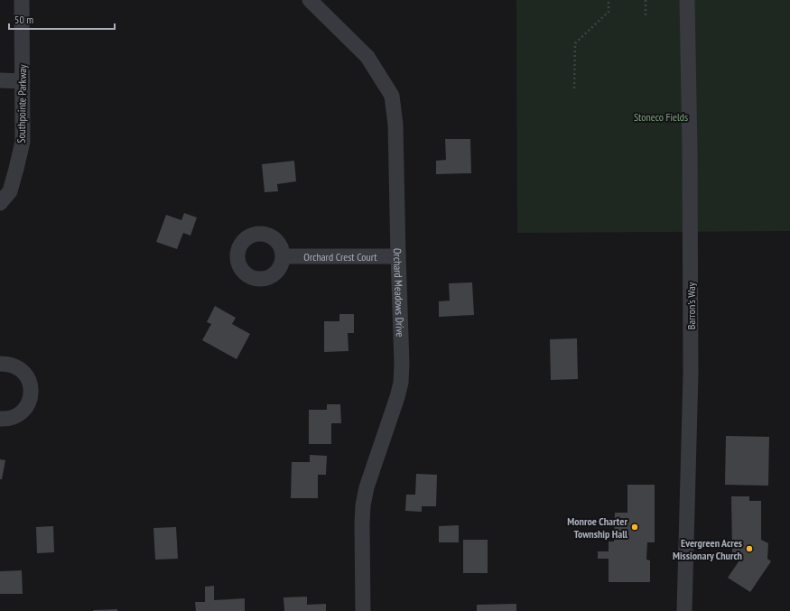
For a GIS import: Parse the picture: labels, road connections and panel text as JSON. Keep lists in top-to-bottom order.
{
  "streets": {
    "street": [
      "Southpointe Parkway",
      "Orchard Crest Court",
      "Orchard Meadows Drive",
      "Barron's Way"
    ]
  },
  "crossings": [
    ["Orchard Crest Court", "Orchard Meadows Drive"]
  ],
  "parks": ["Stoneco Fields"],
  "places": ["Monroe Charter Township Hall", "Evergreen Acres Missionary Church"],
  "scale_bar": "50 m"
}
